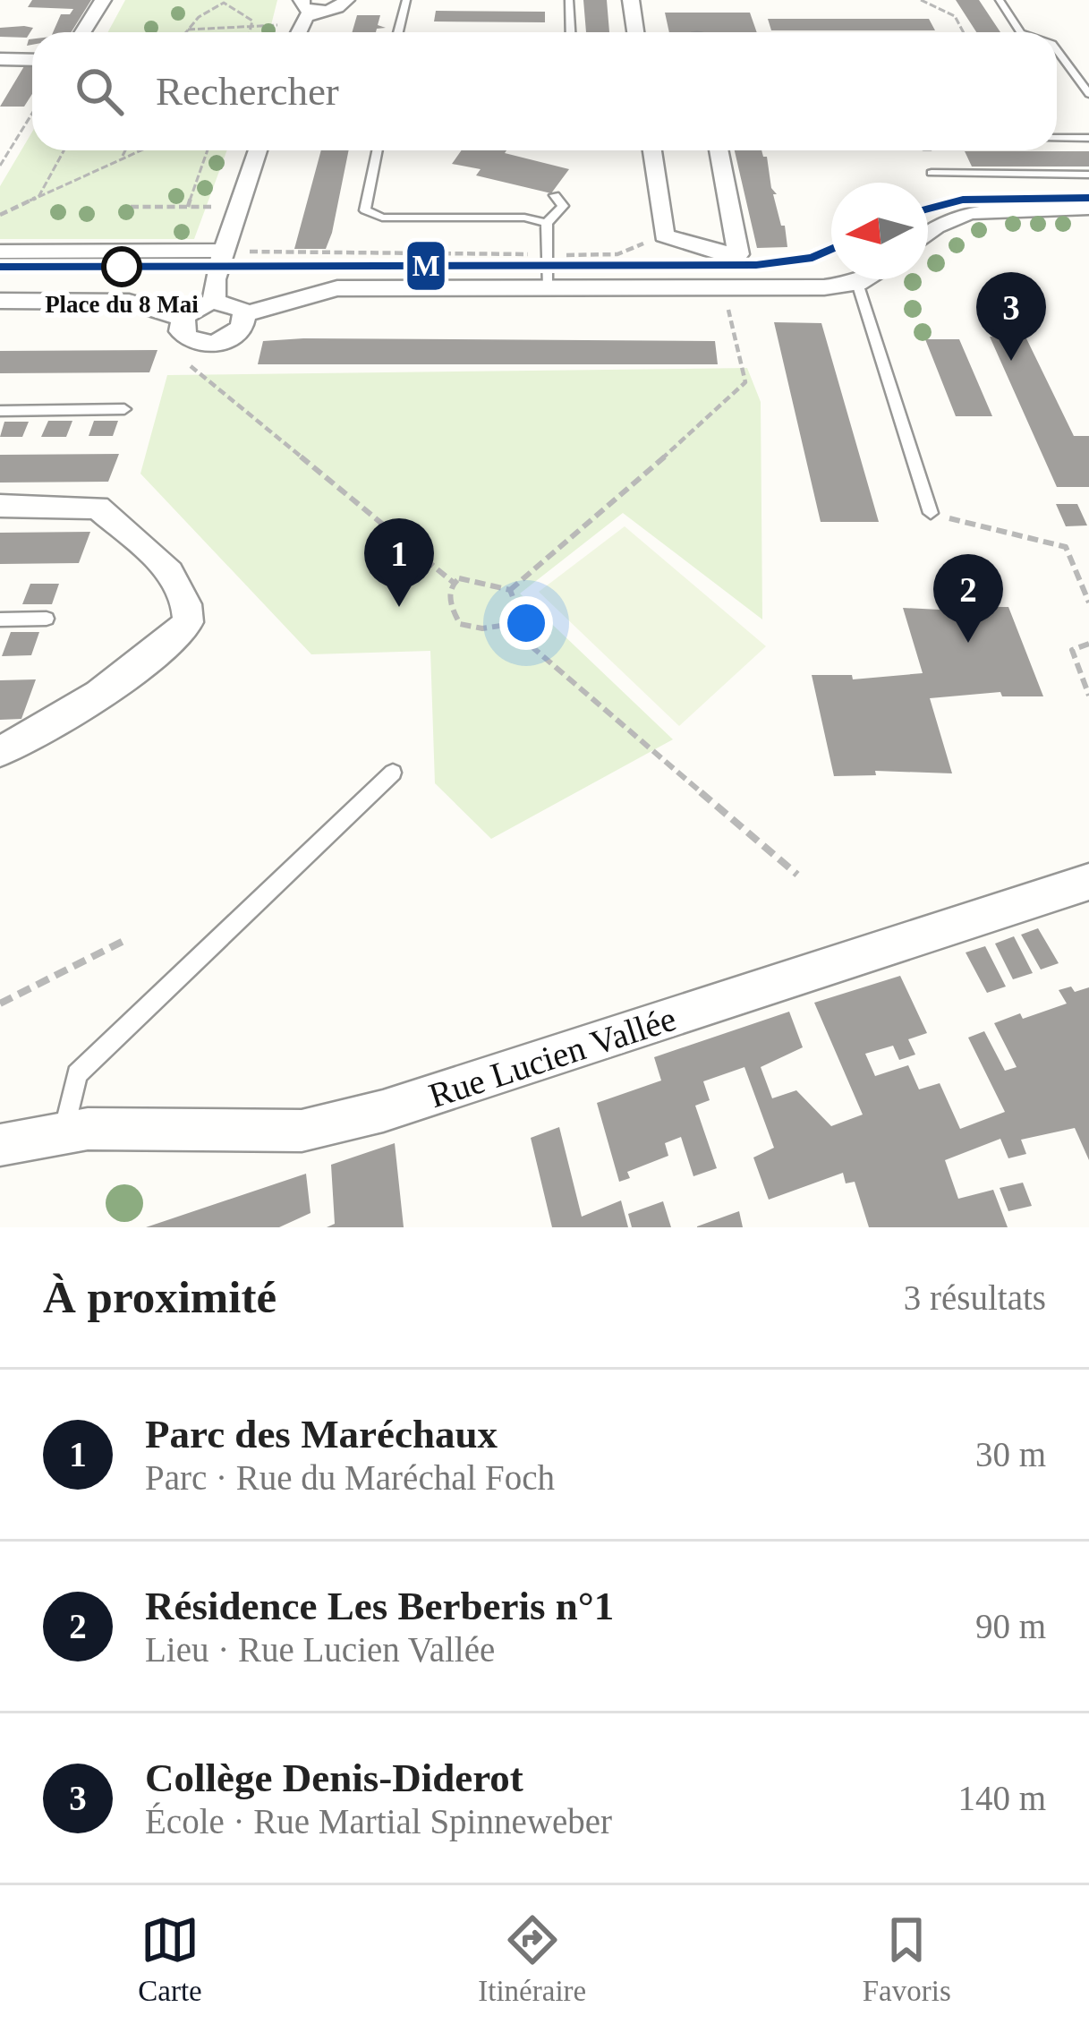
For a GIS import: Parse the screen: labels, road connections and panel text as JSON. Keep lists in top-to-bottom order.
{
  "streets": {
    "street": ["Rue Lucien Vallée"]
  },
  "places": ["Place du 8 Mai"],
  "lines": ["transit line M"],
  "north": "left",
  "page": {
    "search": "Rechercher",
    "pins": ["3", "1", "2"],
    "heading": ["À proximité", "3 résultats"],
    "list": [
      {
        "mark": "1",
        "name": "Parc des Maréchaux",
        "note": "Parc · Rue du Maréchal Foch",
        "value": "30 m"
      },
      {
        "mark": "2",
        "name": "Résidence Les Berberis n°1",
        "note": "Lieu · Rue Lucien Vallée",
        "value": "90 m"
      },
      {
        "mark": "3",
        "name": "Collège Denis-Diderot",
        "note": "École · Rue Martial Spinneweber",
        "value": "140 m"
      }
    ],
    "nav": ["Carte", "Itinéraire", "Favoris"]
  }
}
